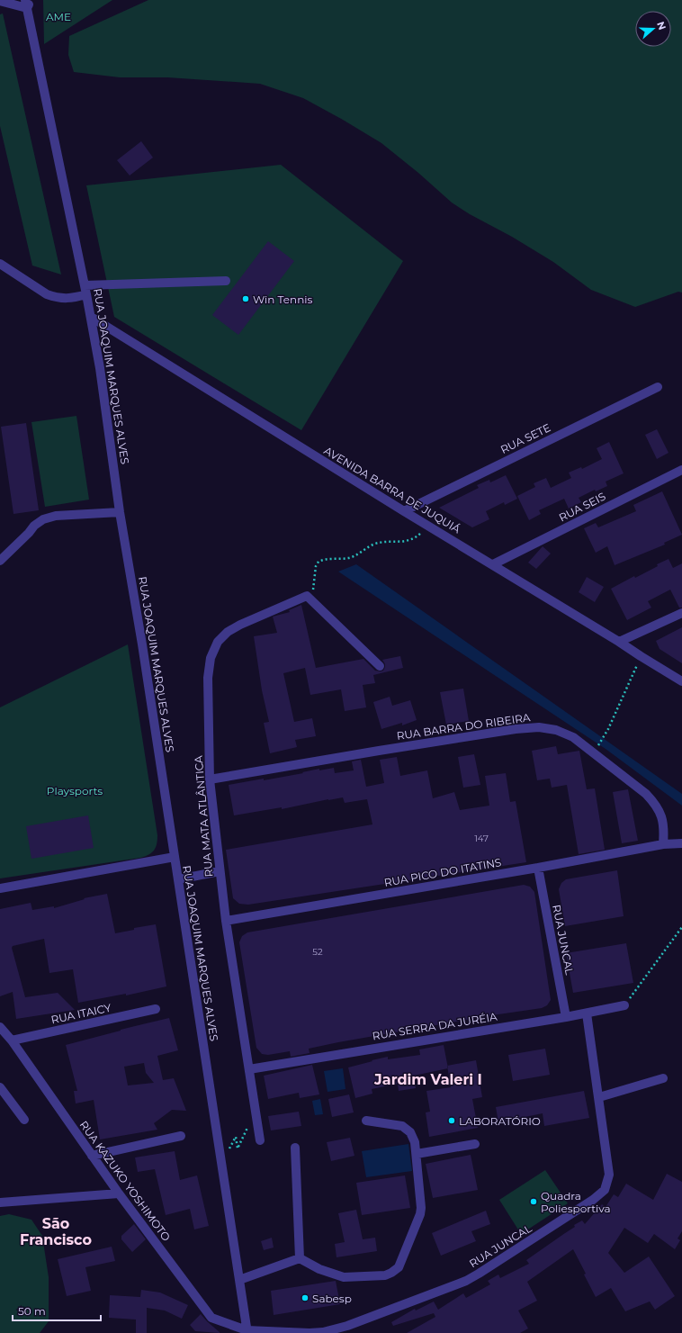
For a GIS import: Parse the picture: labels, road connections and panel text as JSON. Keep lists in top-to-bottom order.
{
  "streets": {
    "street": [
      "RUA JOAQUIM MARQUES ALVES",
      "RUA SETE",
      "AVENIDA BARRA DE JUQUIÁ",
      "RUA SEIS",
      "RUA BARRA DO RIBEIRA",
      "RUA MATA ATLÂNTICA",
      "RUA PICO DO ITATINS",
      "RUA JUNCAL",
      "RUA ITAICY",
      "RUA SERRA DA JURÉIA",
      "RUA KAZUKO YOSHIMOTO"
    ]
  },
  "crossings": [
    ["RUA JOAQUIM MARQUES ALVES", "AVENIDA BARRA DE JUQUIÁ"],
    ["RUA JOAQUIM MARQUES ALVES", "RUA JUNCAL"],
    ["RUA JOAQUIM MARQUES ALVES", "RUA KAZUKO YOSHIMOTO"],
    ["RUA SETE", "AVENIDA BARRA DE JUQUIÁ"],
    ["AVENIDA BARRA DE JUQUIÁ", "RUA SEIS"],
    ["RUA BARRA DO RIBEIRA", "RUA MATA ATLÂNTICA"],
    ["RUA BARRA DO RIBEIRA", "RUA PICO DO ITATINS"],
    ["RUA MATA ATLÂNTICA", "RUA PICO DO ITATINS"],
    ["RUA MATA ATLÂNTICA", "RUA SERRA DA JURÉIA"],
    ["RUA PICO DO ITATINS", "RUA JUNCAL"],
    ["RUA JUNCAL", "RUA SERRA DA JURÉIA"],
    ["RUA JUNCAL", "RUA KAZUKO YOSHIMOTO"],
    ["RUA ITAICY", "RUA KAZUKO YOSHIMOTO"]
  ],
  "districts": ["Jardim Valeri I", "São Francisco"],
  "parks": ["AME", "Playsports"],
  "places": [
    "Win Tennis",
    "LABORATÓRIO",
    "Quadra Poliesportiva",
    "Sabesp"
  ],
  "house_numbers": ["147", "52"],
  "scale_bar": "50 m",
  "north": "right"
}
